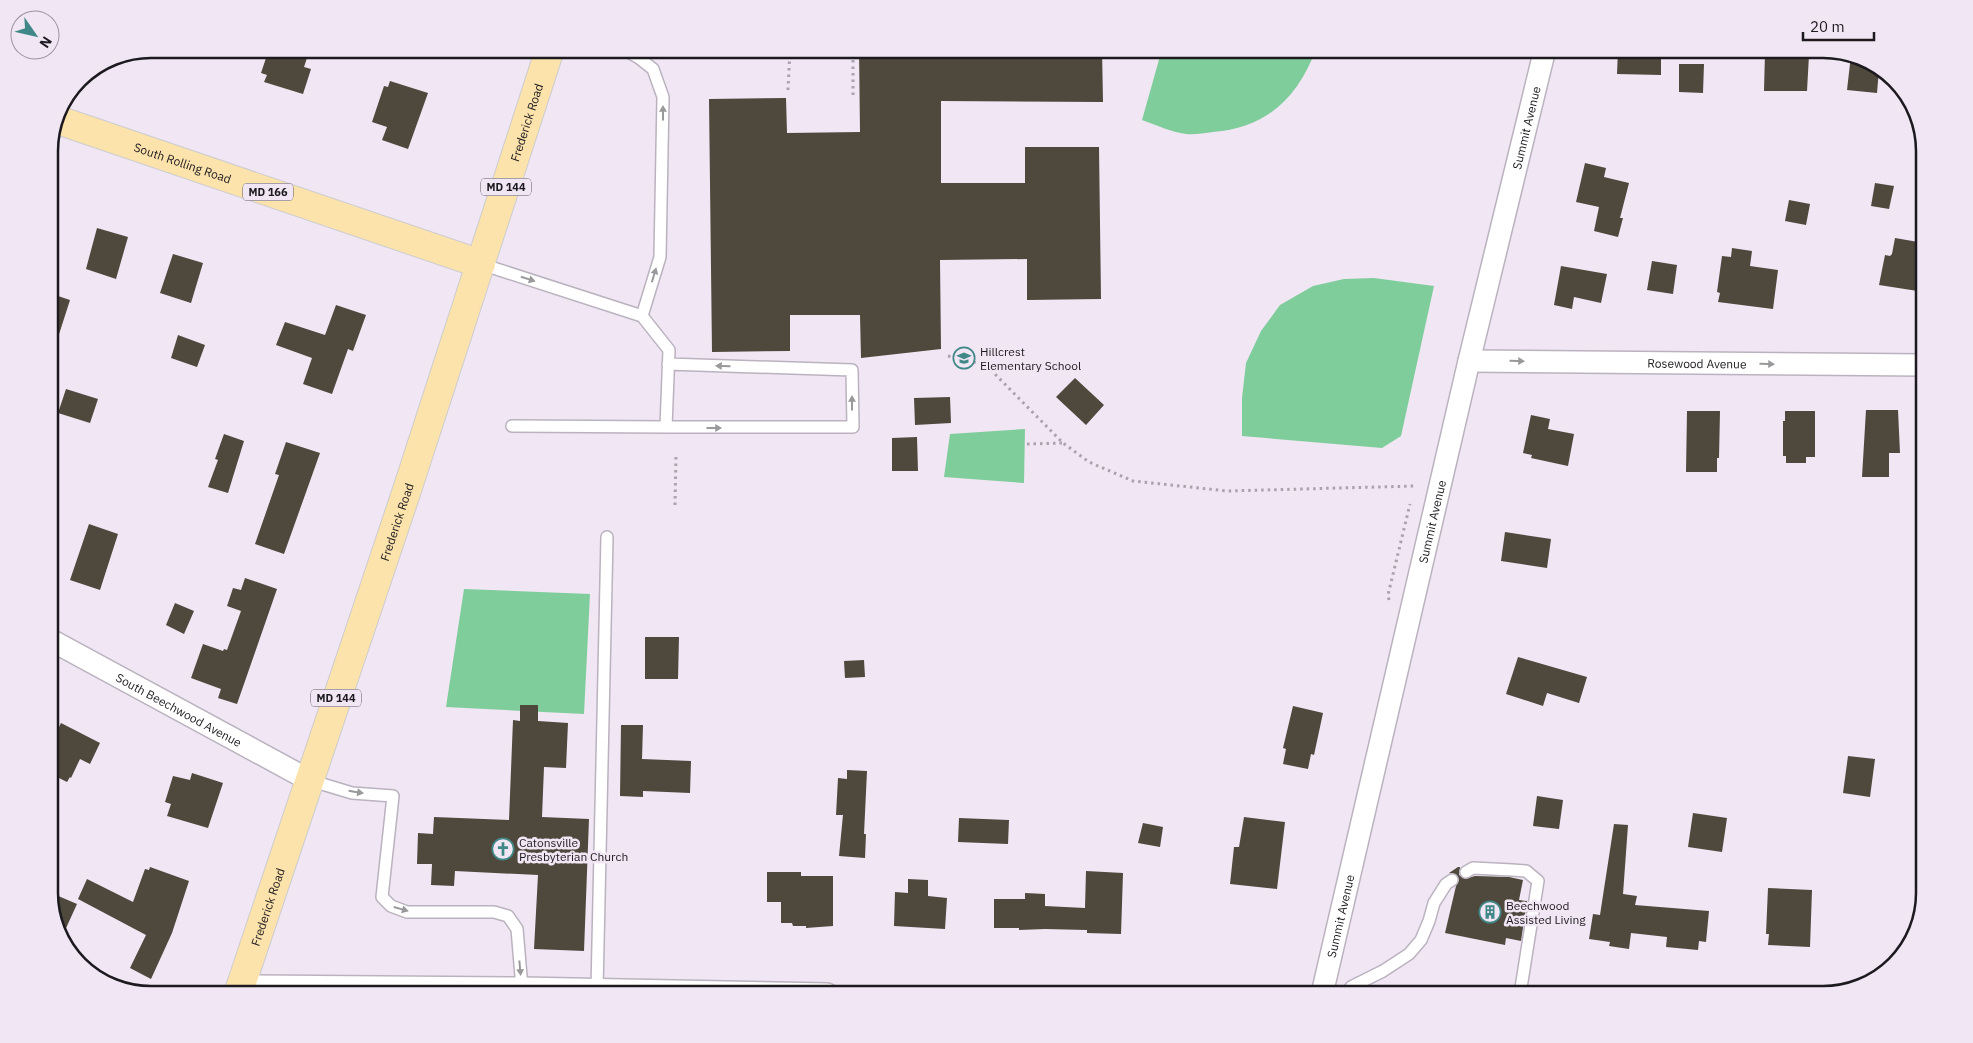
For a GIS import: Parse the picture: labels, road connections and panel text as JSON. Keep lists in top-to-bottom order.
{
  "streets": {
    "main road": [
      "Frederick Road",
      "South Rolling Road",
      "MD 144",
      "MD 166"
    ],
    "street": ["Summit Avenue", "Rosewood Avenue", "South Beechwood Avenue"]
  },
  "crossings": [
    ["Frederick Road", "South Rolling Road"],
    ["Frederick Road", "South Beechwood Avenue"],
    ["Summit Avenue", "Rosewood Avenue"]
  ],
  "one_way": ["Rosewood Avenue"],
  "places": {
    "school or university": ["Hillcrest Elementary School"],
    "church": ["Catonsville Presbyterian Church"],
    "building": ["Beechwood Assisted Living"]
  },
  "scale_bar": "20 m",
  "north": "bottom right"
}
